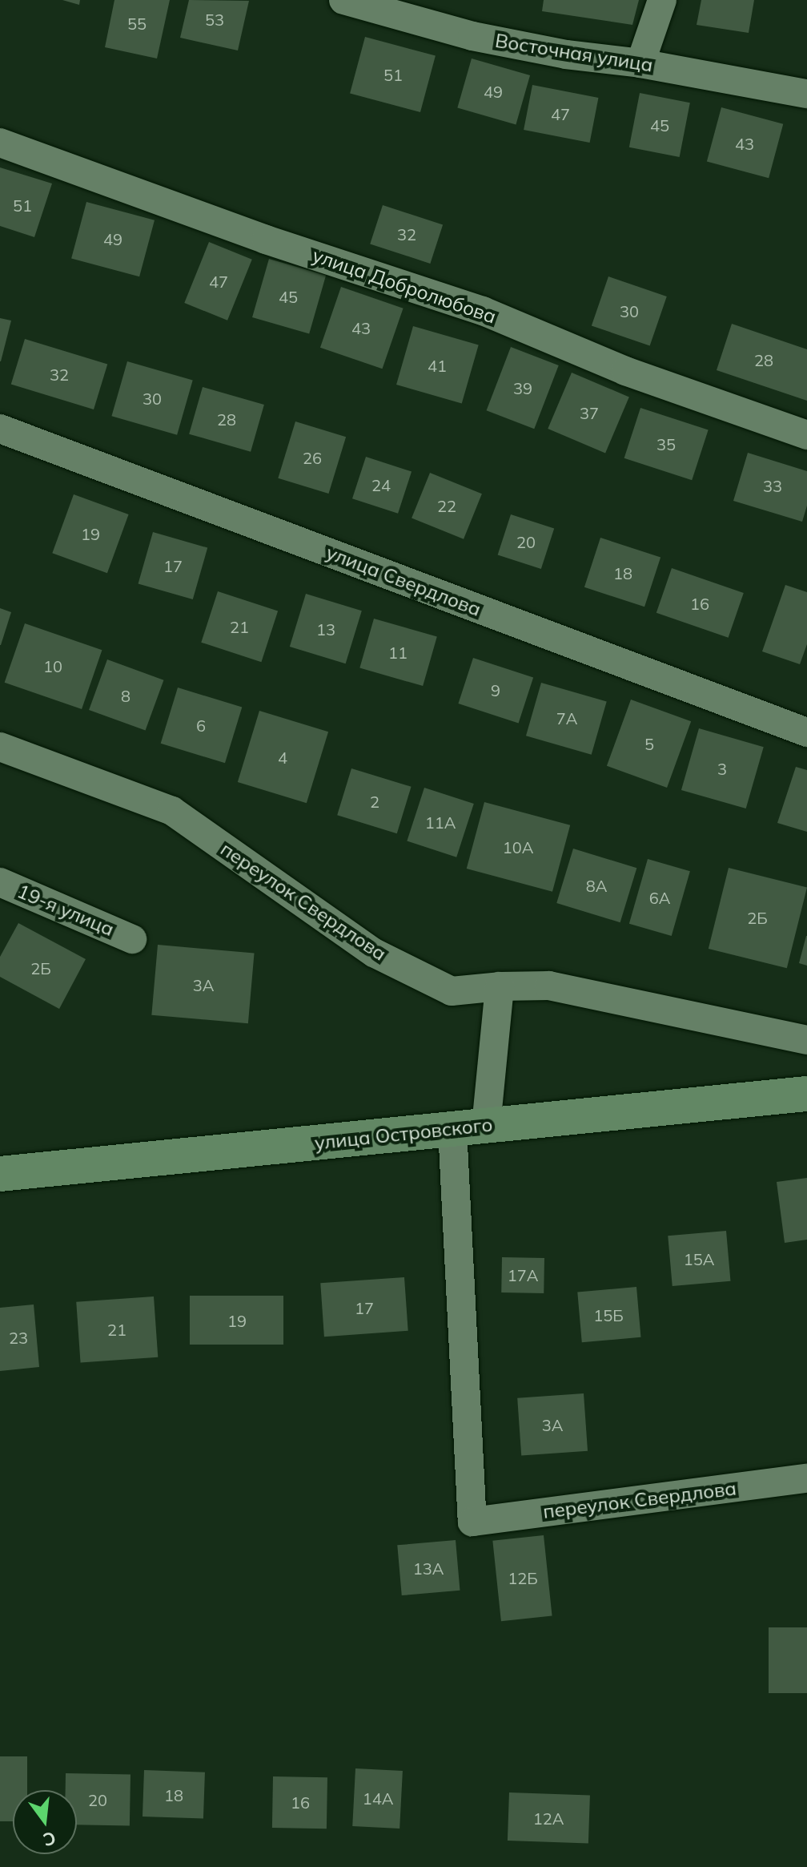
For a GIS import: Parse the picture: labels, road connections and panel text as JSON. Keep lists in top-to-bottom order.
{
  "streets": {
    "street": [
      "Восточная улица",
      "улица Добролюбова",
      "улица Свердлова",
      "переулок Свердлова",
      "19-я улица",
      "улица Островского"
    ]
  },
  "crossings": [
    ["переулок Свердлова", "улица Островского"]
  ],
  "house_numbers": [
    "53",
    "55",
    "51",
    "49",
    "47",
    "45",
    "43",
    "51",
    "32",
    "49",
    "47",
    "45",
    "30",
    "43",
    "28",
    "41",
    "32",
    "39",
    "30",
    "37",
    "28",
    "35",
    "26",
    "24",
    "33",
    "22",
    "19",
    "20",
    "17",
    "18",
    "16",
    "21",
    "13",
    "11",
    "10",
    "9",
    "8",
    "7А",
    "6",
    "5",
    "4",
    "3",
    "2",
    "11А",
    "10А",
    "8А",
    "6А",
    "2Б",
    "2Б",
    "3А",
    "15А",
    "17А",
    "17",
    "15Б",
    "19",
    "21",
    "23",
    "3А",
    "13А",
    "12Б",
    "18",
    "14А",
    "20",
    "16",
    "12А"
  ],
  "north": "bottom"
}
